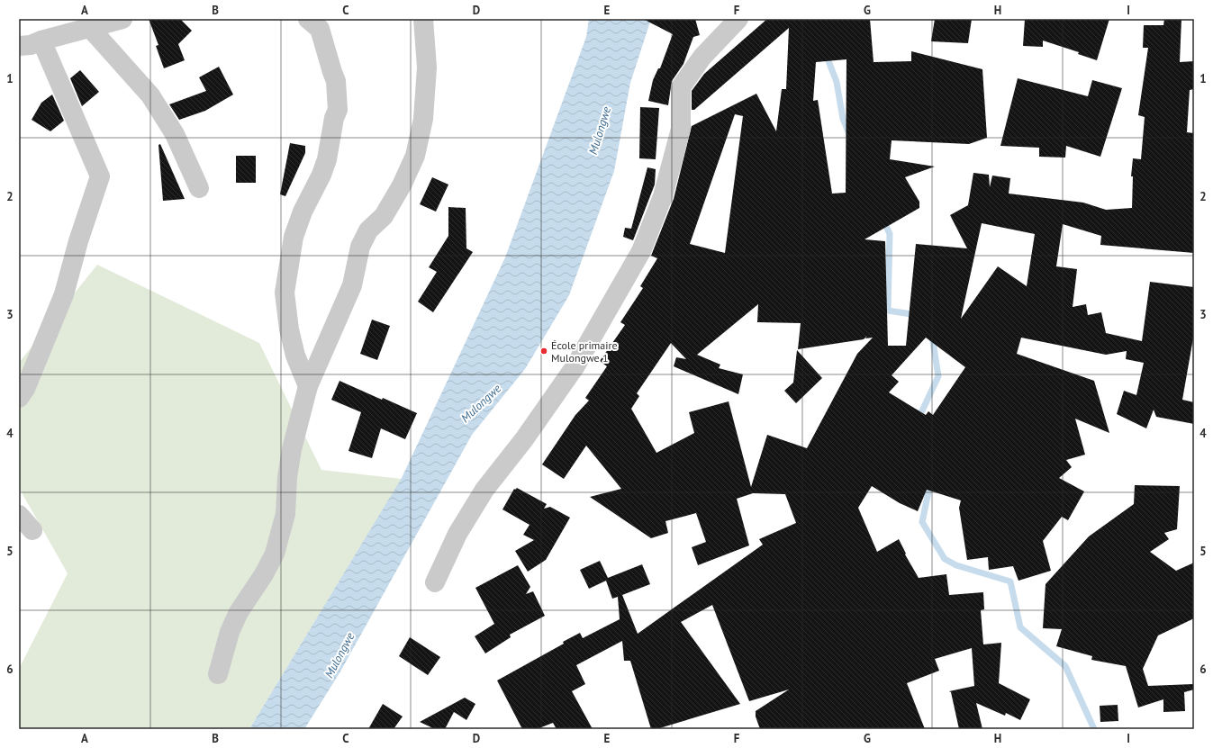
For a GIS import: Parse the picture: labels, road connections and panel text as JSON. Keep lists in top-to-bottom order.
{
  "water": ["Mulongwe"],
  "places": ["École primaire Mulongwe 1"],
  "grid": {
    "columns": [
      "A",
      "B",
      "C",
      "D",
      "E",
      "F",
      "G",
      "H",
      "I"
    ],
    "rows": [
      "1",
      "2",
      "3",
      "4",
      "5",
      "6"
    ]
  }
}
